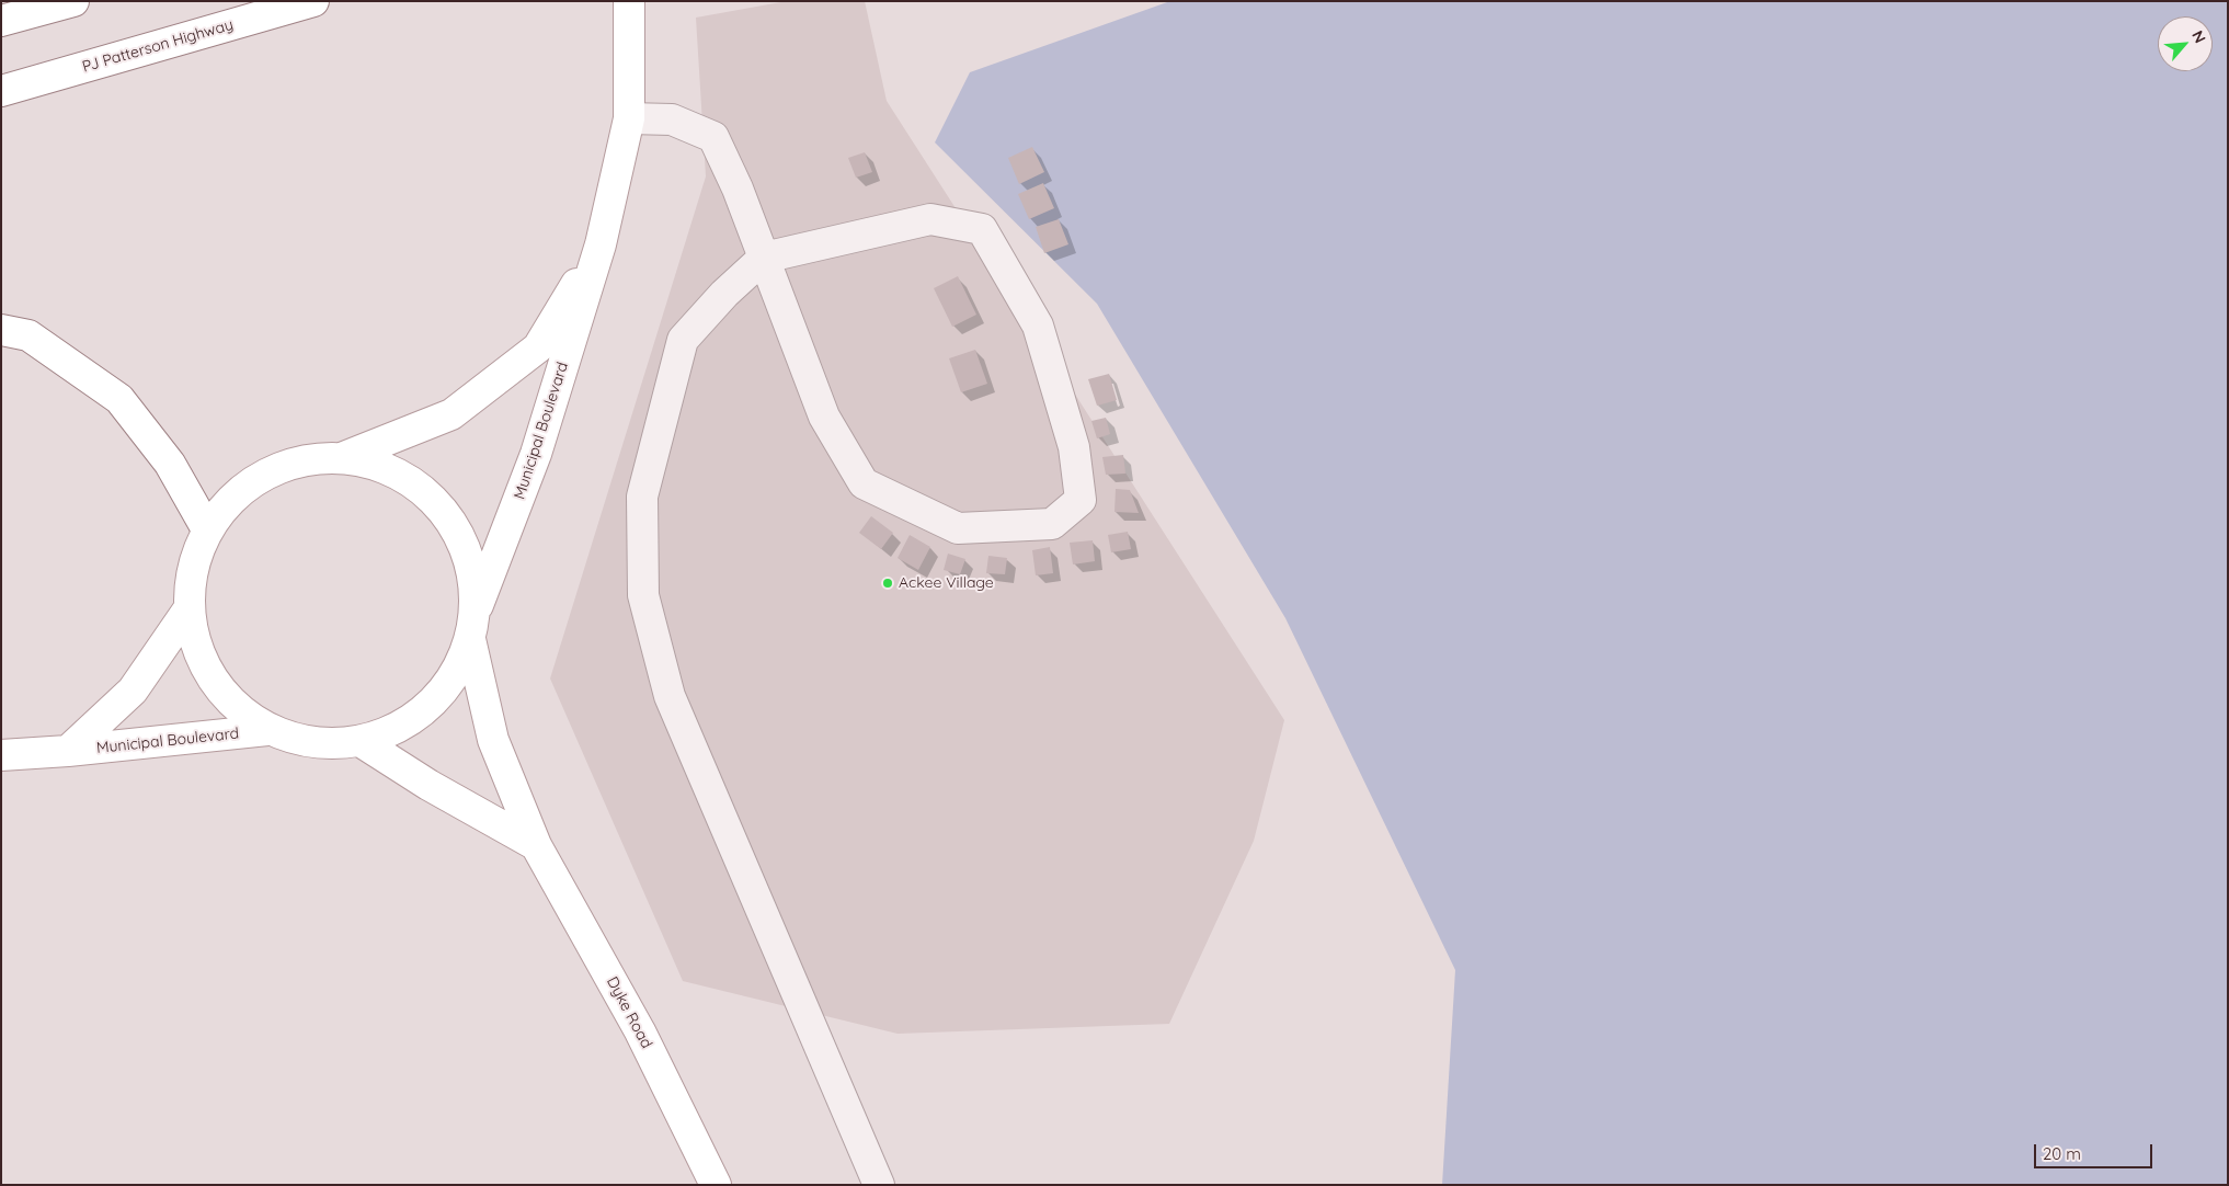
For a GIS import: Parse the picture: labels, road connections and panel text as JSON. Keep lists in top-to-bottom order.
{
  "streets": {
    "main road": ["PJ Patterson Highway", "Municipal Boulevard", "Dyke Road"]
  },
  "crossings": [
    ["Municipal Boulevard", "Dyke Road"]
  ],
  "places": ["Ackee Village"],
  "scale_bar": "20 m",
  "north": "top right"
}
